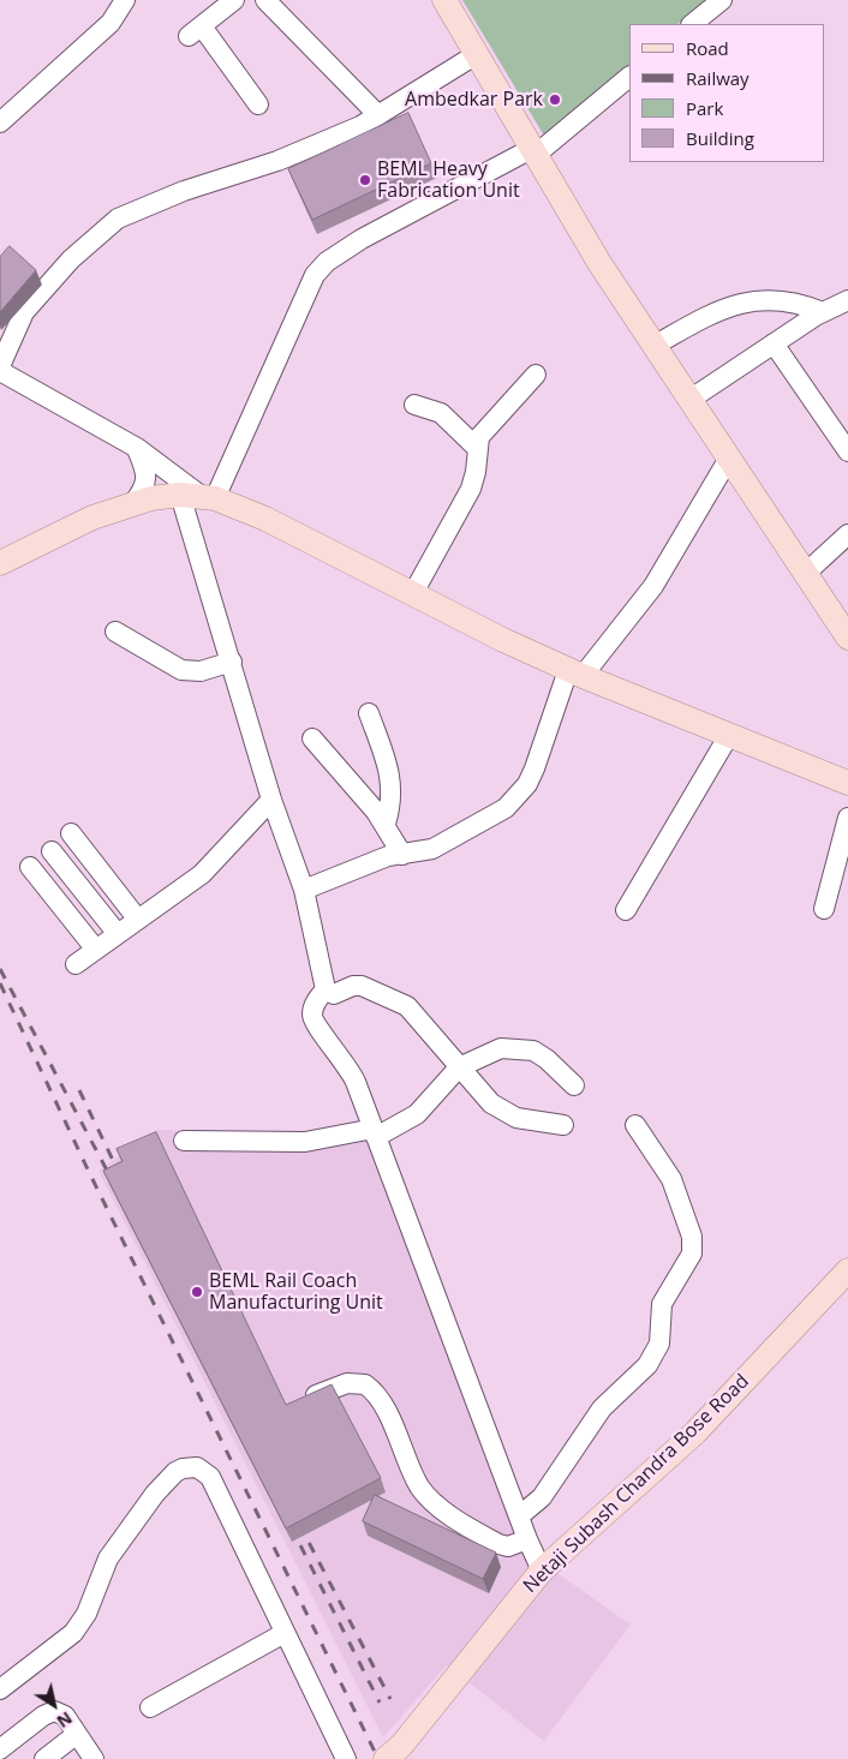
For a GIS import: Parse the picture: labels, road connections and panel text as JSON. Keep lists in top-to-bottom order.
{
  "streets": {
    "main road": ["Netaji Subash Chandra Bose Road"]
  },
  "places": ["Ambedkar Park", "BEML Heavy Fabrication Unit", "BEML Rail Coach Manufacturing Unit"],
  "legend": [
    "Road",
    "Railway",
    "Park",
    "Building"
  ],
  "north": "bottom right"
}
